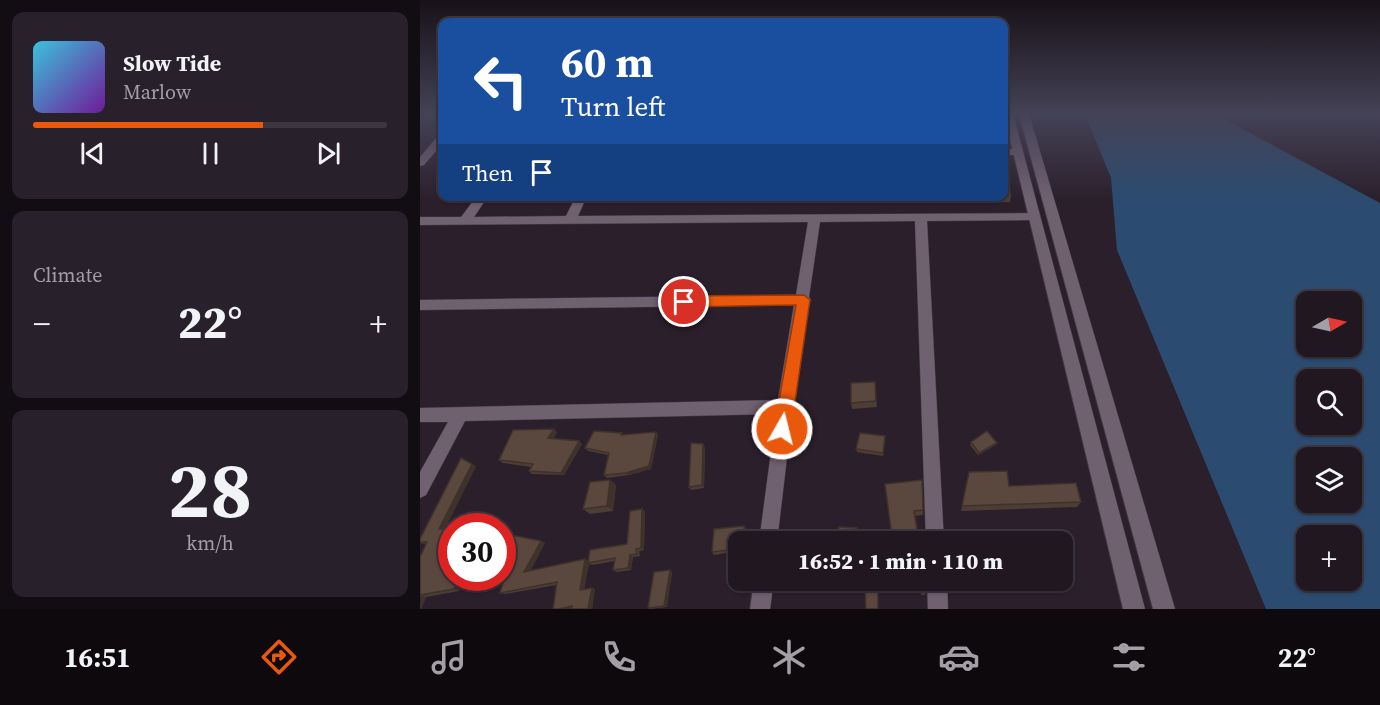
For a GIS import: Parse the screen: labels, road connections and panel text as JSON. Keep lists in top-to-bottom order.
{
  "north": "right",
  "page": {
    "turn": ["60 m", "Turn left"],
    "song": ["Slow Tide", "Marlow"],
    "then": "Then",
    "tile": [
      "Climate",
      ["28", "km/h"]
    ],
    "map_buttons": "+",
    "heat": ["−", "22°", "+"],
    "limit": "30",
    "trip": "16:52 · 1 min · 110 m",
    "tabs": ["16:51", "22°"]
  }
}
